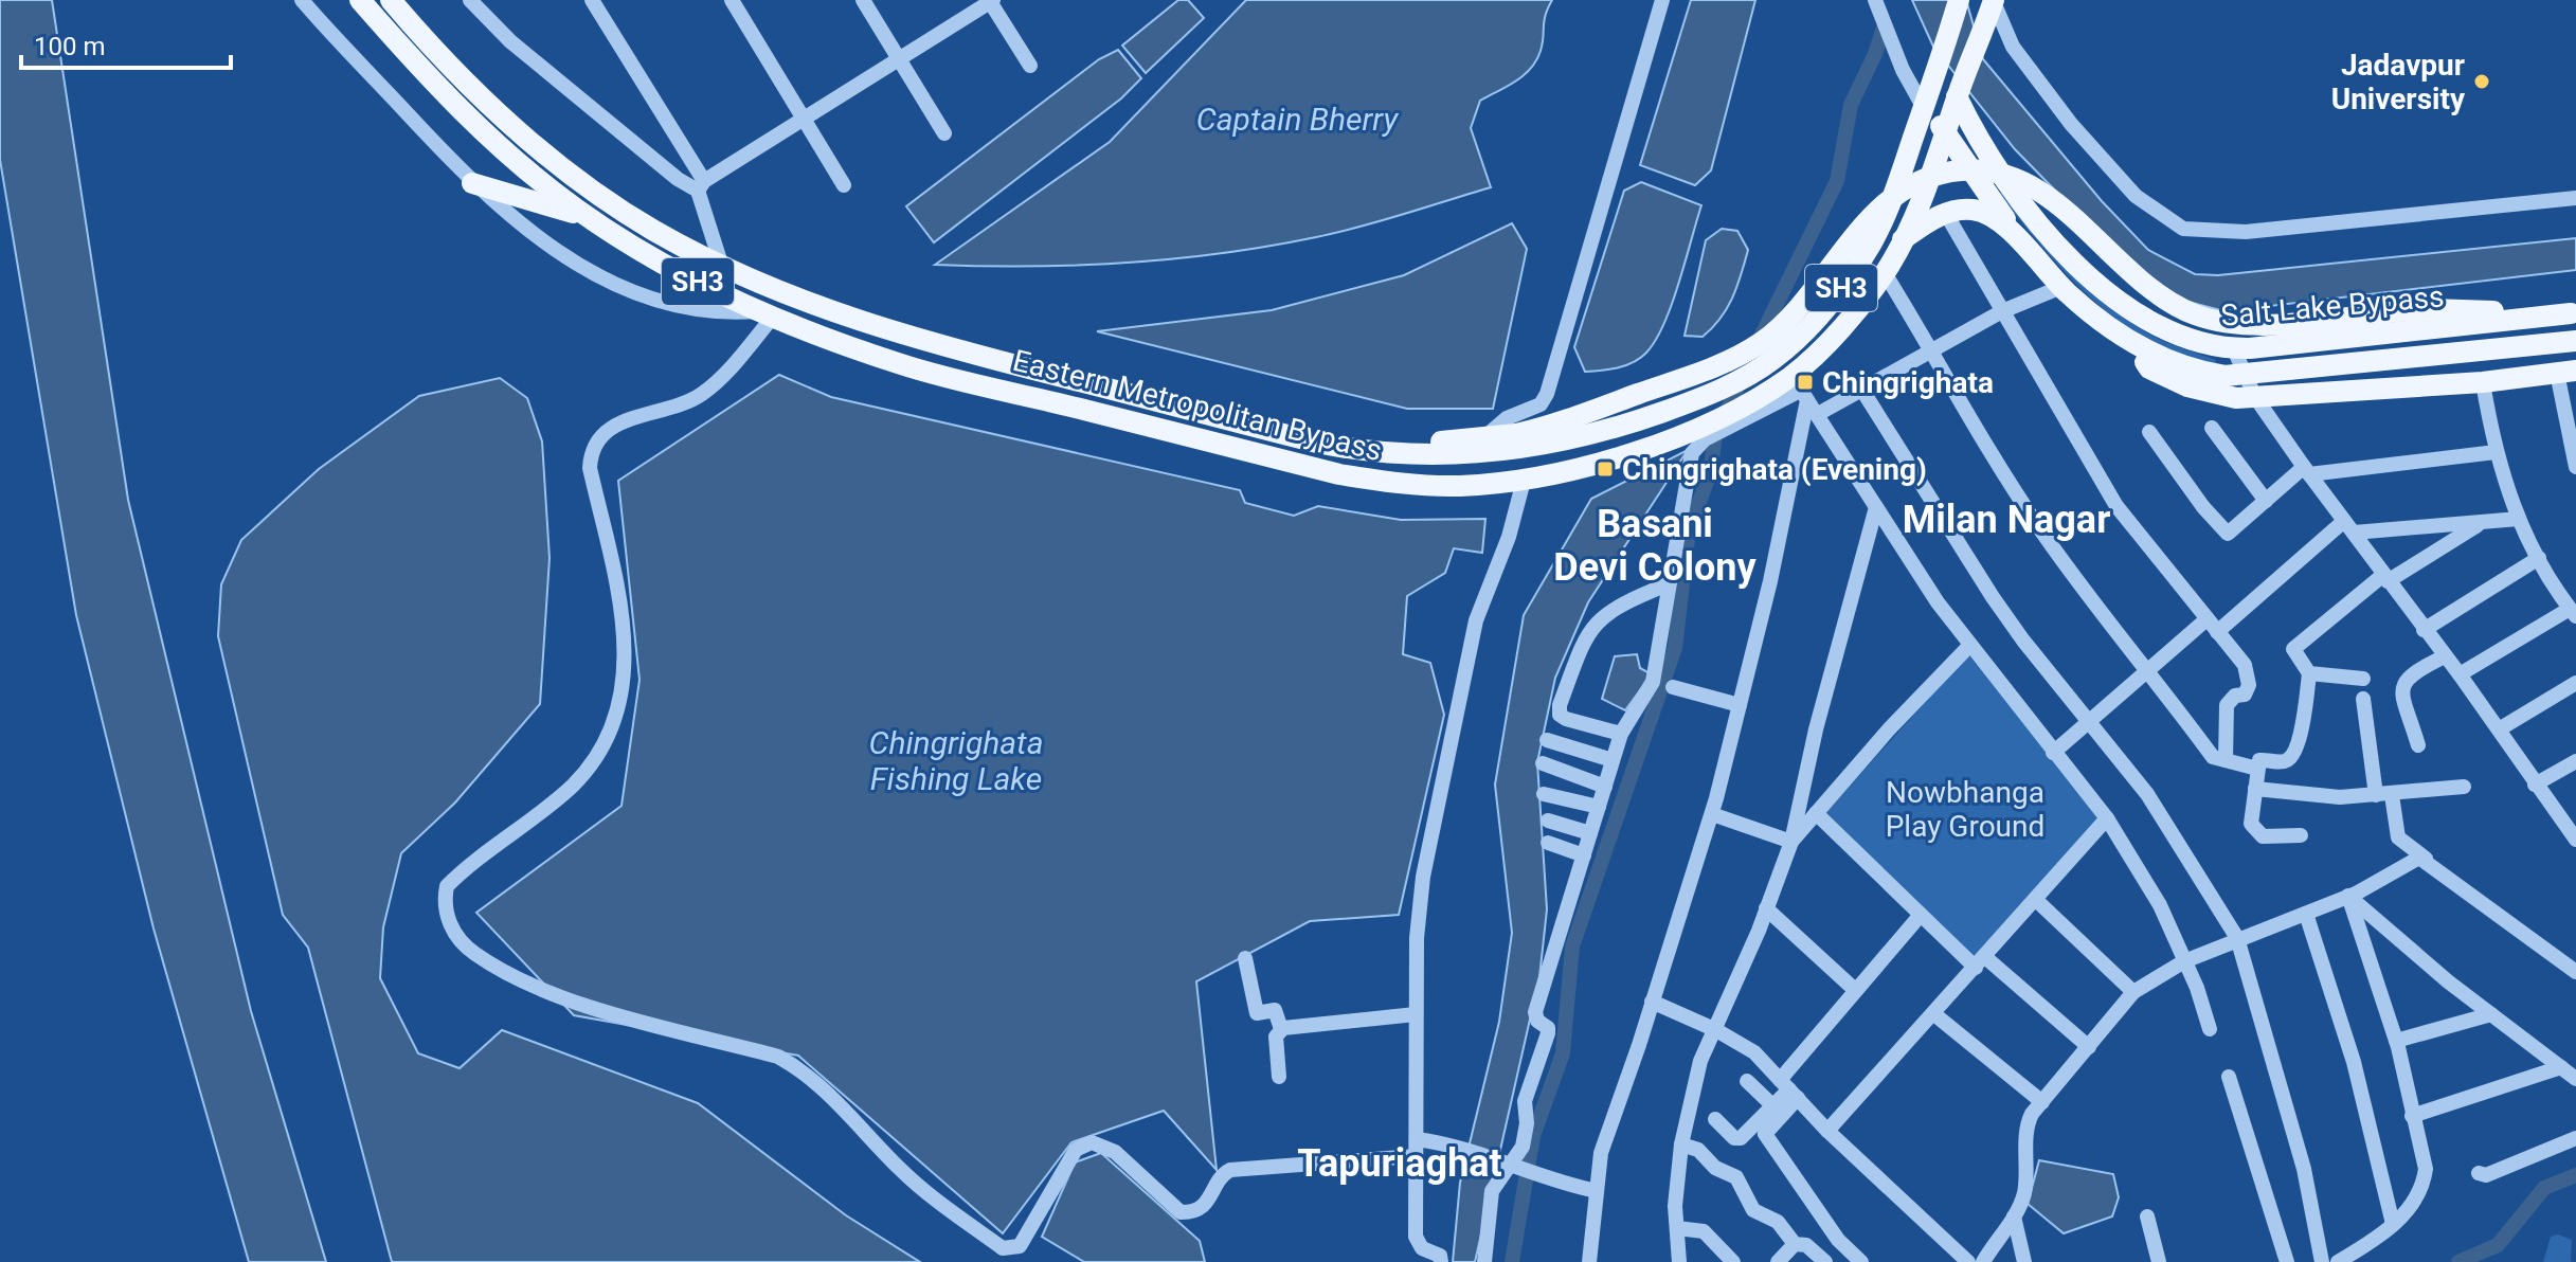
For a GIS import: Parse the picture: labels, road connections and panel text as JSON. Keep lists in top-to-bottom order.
{
  "streets": {
    "main road": ["SH3", "Salt Lake Bypass", "Eastern Metropolitan Bypass"]
  },
  "crossings": [
    ["Salt Lake Bypass", "Eastern Metropolitan Bypass"]
  ],
  "districts": ["Milan Nagar", "Basani Devi Colony", "Tapuriaghat"],
  "water": ["Captain Bherry", "Chingrighata Fishing Lake"],
  "parks": ["Nowbhanga Play Ground"],
  "places": {
    "other": ["Jadavpur University"],
    "transit": ["Chingrighata", "Chingrighata (Evening)"]
  },
  "scale_bar": "100 m"
}
